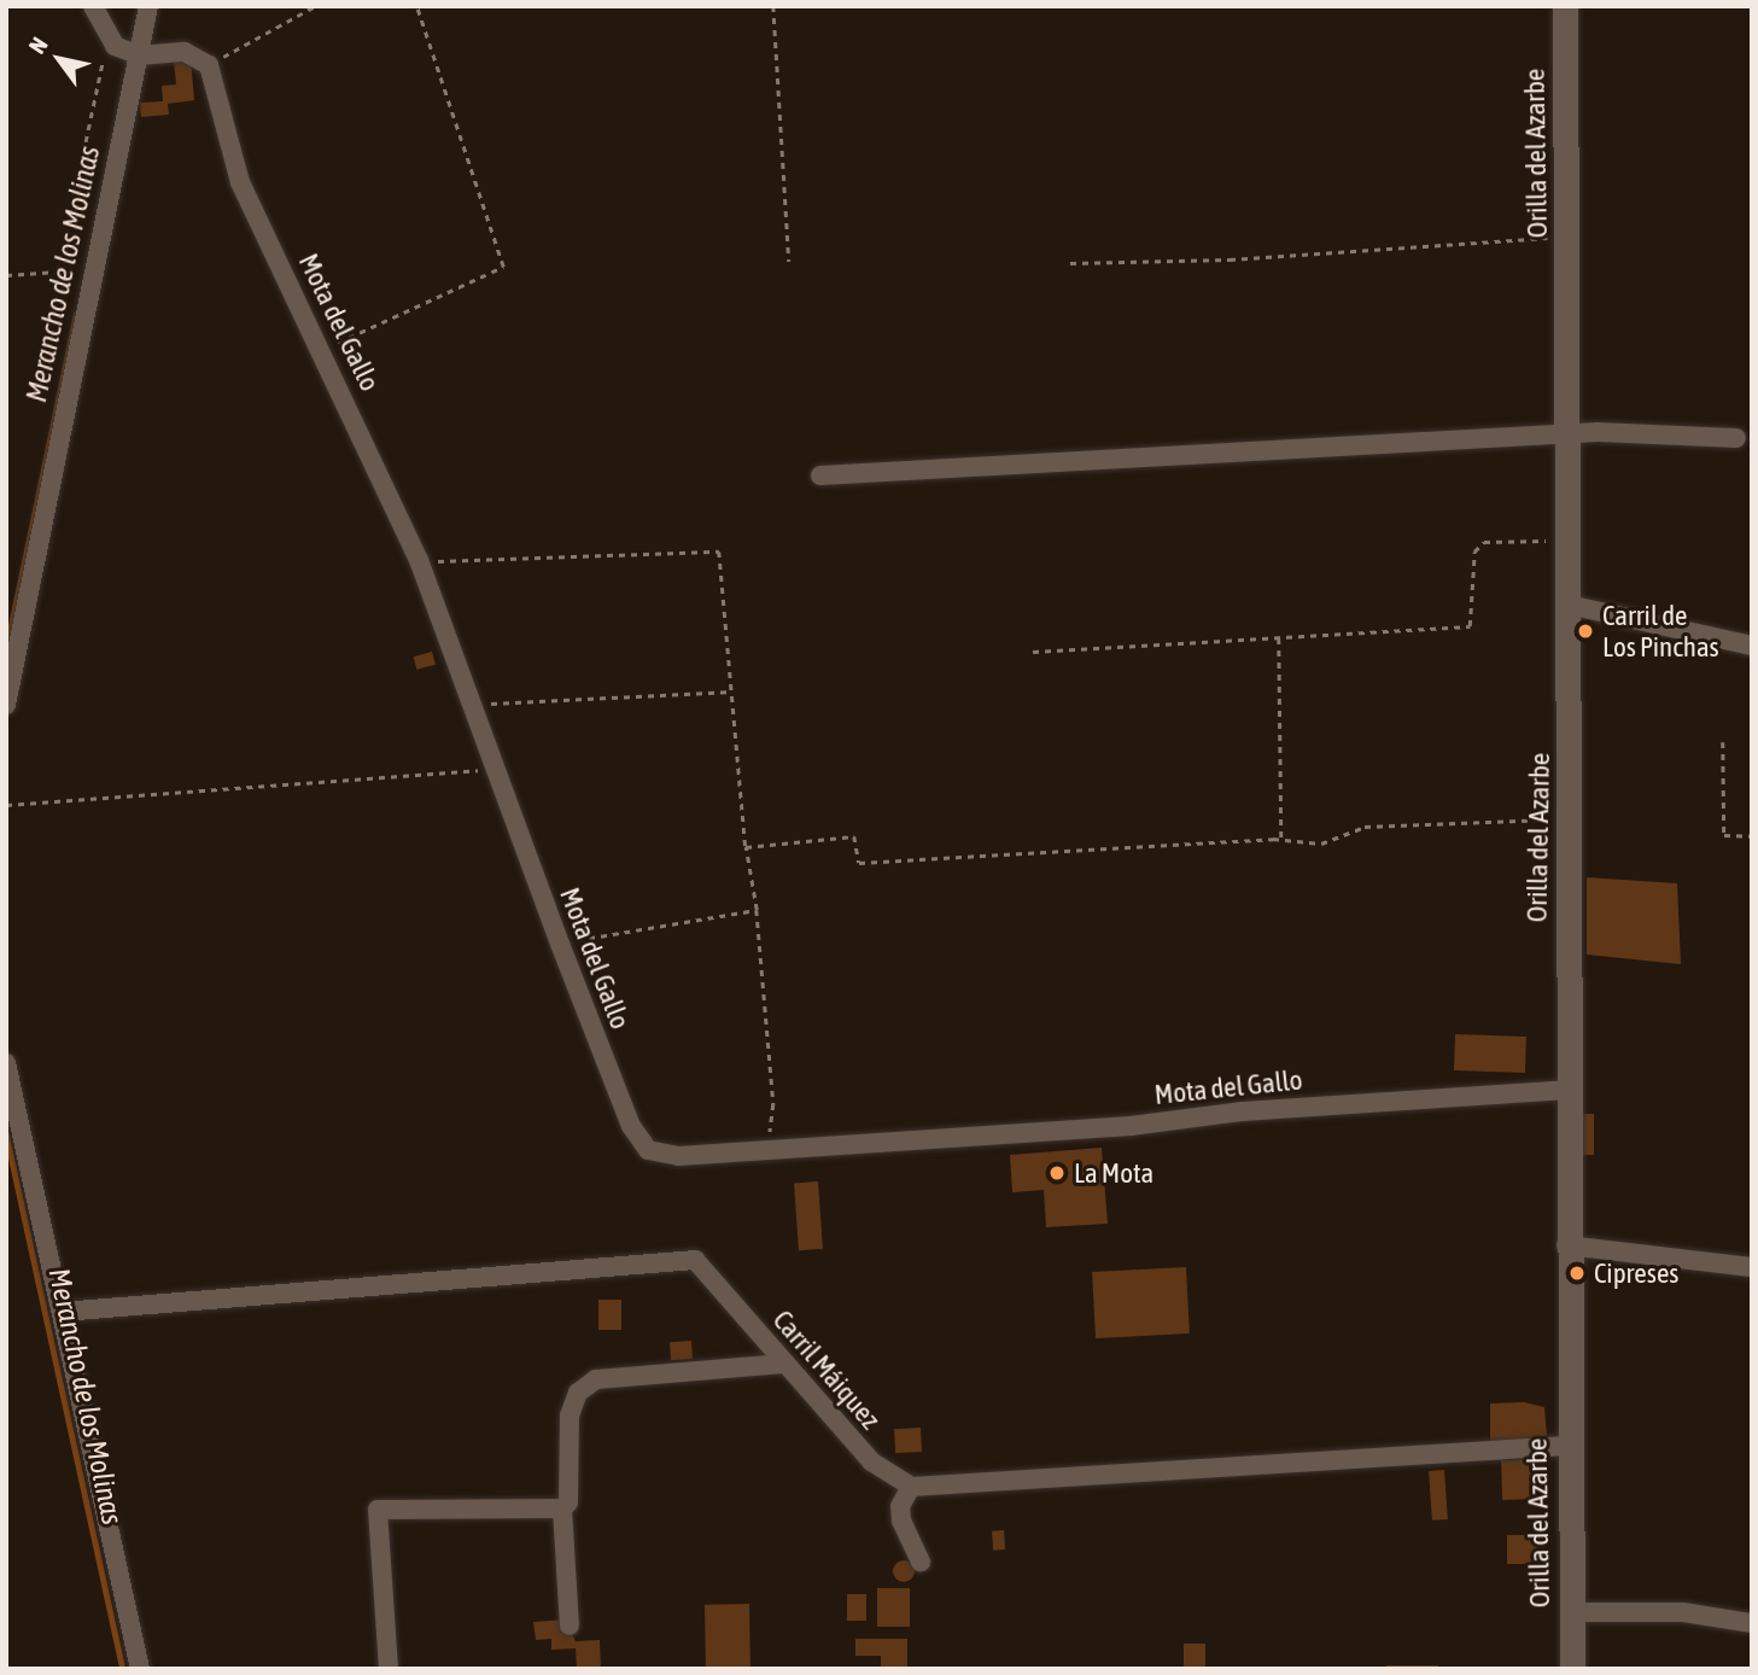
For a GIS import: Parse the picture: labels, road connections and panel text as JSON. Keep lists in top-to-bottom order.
{
  "streets": {
    "main road": ["Orilla del Azarbe"],
    "street": ["Mota del Gallo", "Carril Máiquez"]
  },
  "crossings": [
    ["Orilla del Azarbe", "Mota del Gallo"]
  ],
  "water": ["Merancho de los Molinas"],
  "places": ["Carril de Los Pinchas", "La Mota", "Cipreses"],
  "north": "top left"
}
